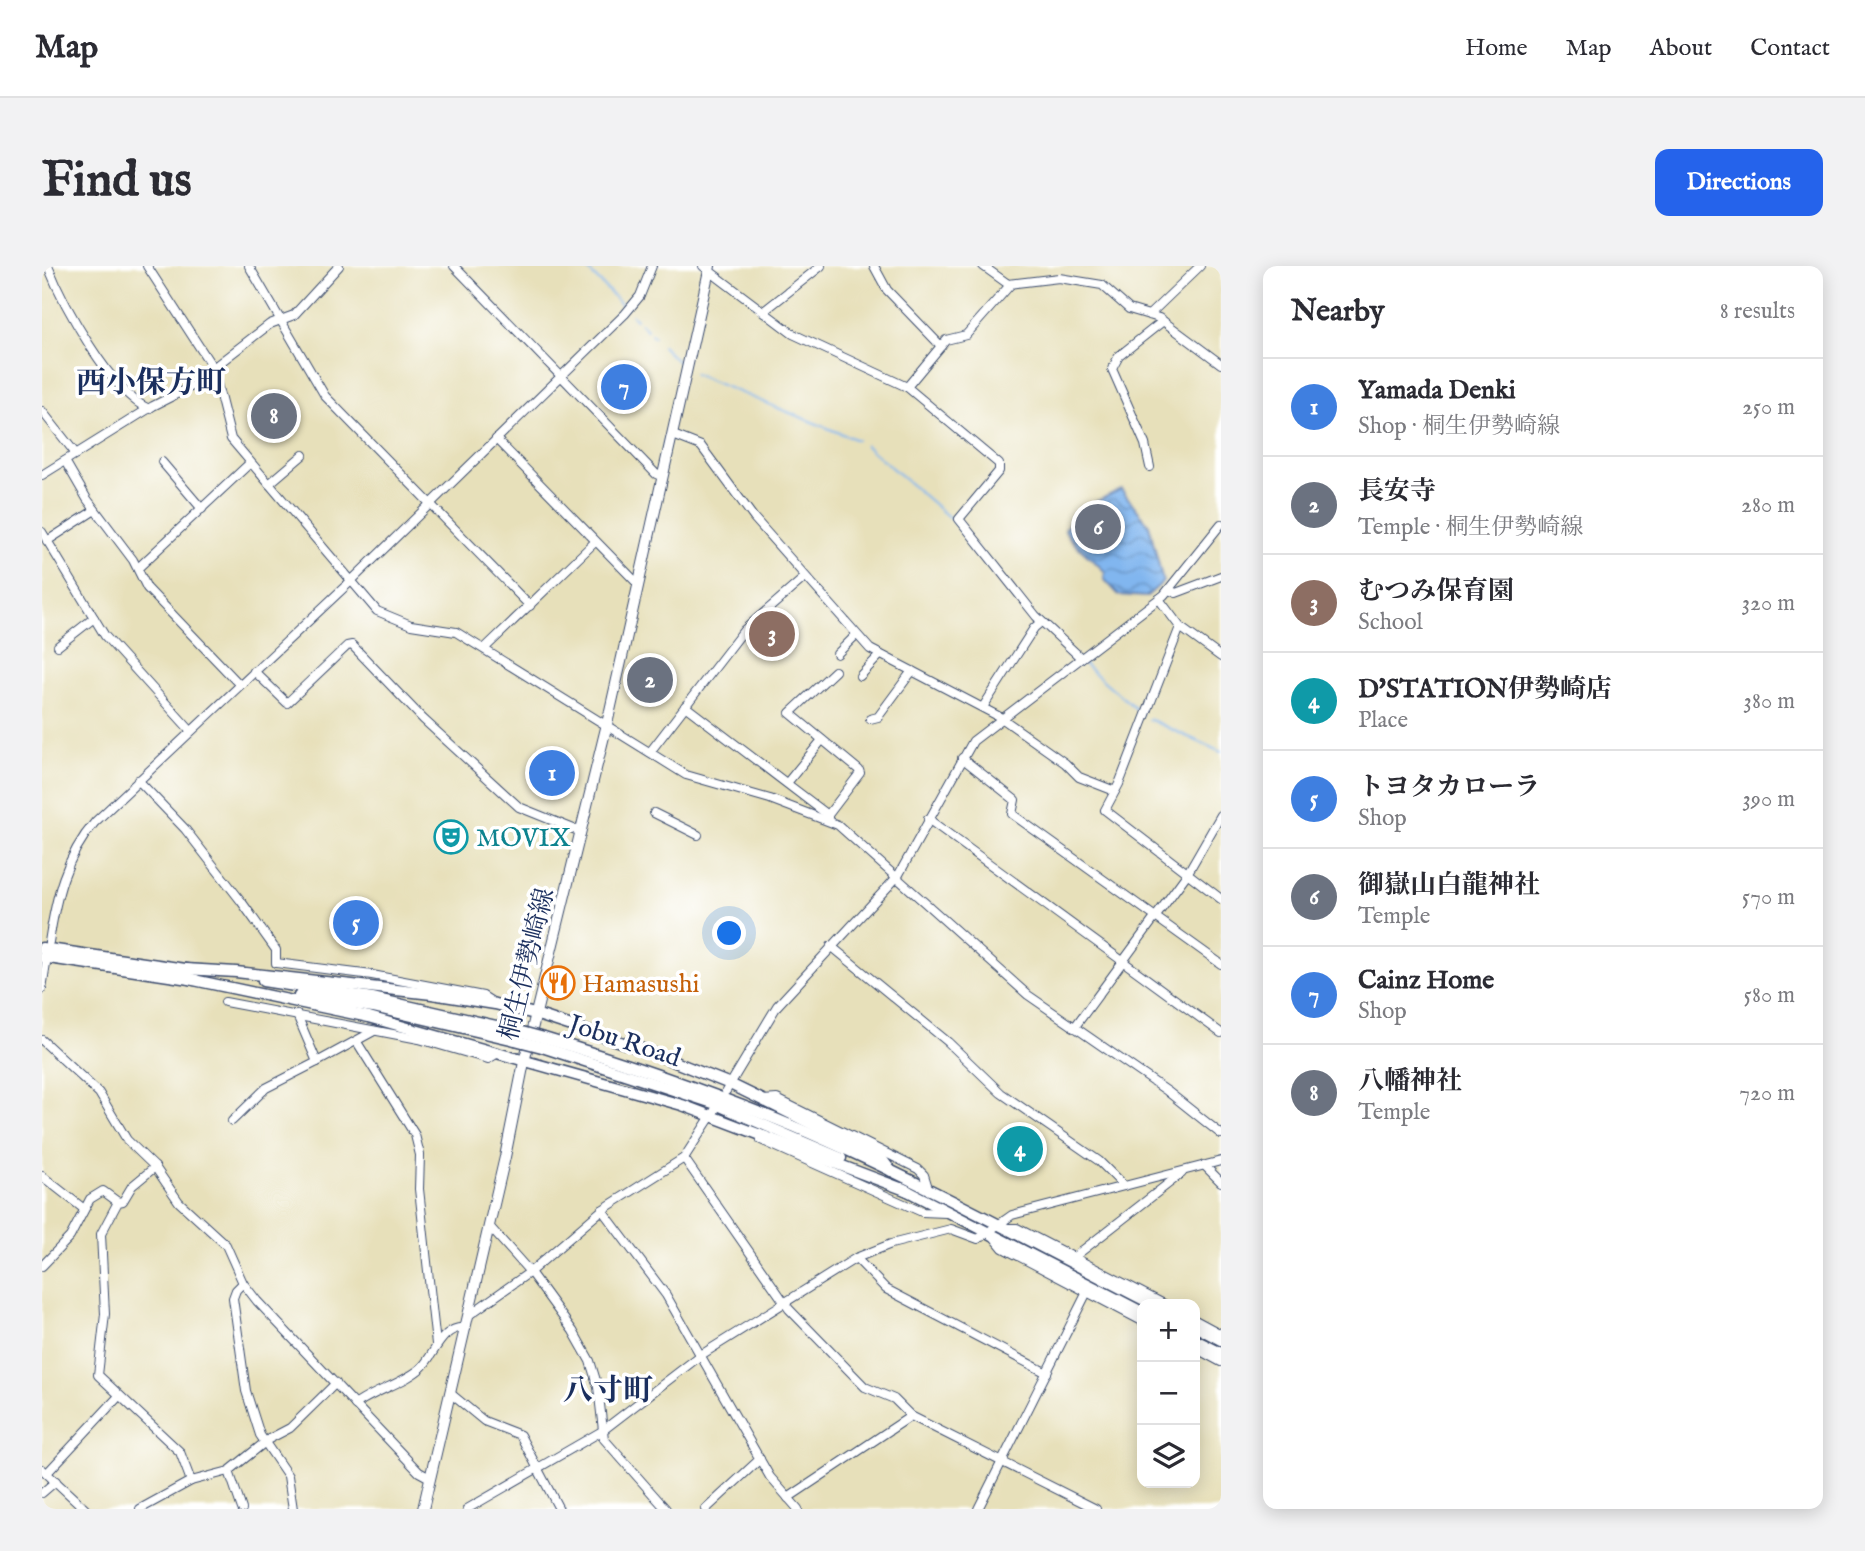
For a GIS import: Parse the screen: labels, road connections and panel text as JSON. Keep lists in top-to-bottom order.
{
  "streets": {
    "highway": ["Jobu Road"],
    "main road": ["桐生伊勢崎線"]
  },
  "districts": ["西小保方町", "八寸町"],
  "places": {
    "theatre": ["MOVIX"],
    "restaurant": ["Hamasushi"]
  },
  "page": {
    "header": "Map",
    "nav": [
      "Home",
      "Map",
      "About",
      "Contact"
    ],
    "buttons": "Directions",
    "title": "Find us",
    "heading": ["Nearby", "8 results"],
    "list": [
      {
        "mark": "1",
        "name": "Yamada Denki",
        "note": "Shop · 桐生伊勢崎線",
        "value": "250 m"
      },
      {
        "mark": "2",
        "name": "長安寺",
        "note": "Temple · 桐生伊勢崎線",
        "value": "280 m"
      },
      {
        "mark": "3",
        "name": "むつみ保育園",
        "note": "School",
        "value": "320 m"
      },
      {
        "mark": "4",
        "name": "D'STATION伊勢崎店",
        "note": "Place",
        "value": "380 m"
      },
      {
        "mark": "5",
        "name": "トヨタカローラ",
        "note": "Shop",
        "value": "390 m"
      },
      {
        "mark": "6",
        "name": "御嶽山白龍神社",
        "note": "Temple",
        "value": "570 m"
      },
      {
        "mark": "7",
        "name": "Cainz Home",
        "note": "Shop",
        "value": "580 m"
      },
      {
        "mark": "8",
        "name": "八幡神社",
        "note": "Temple",
        "value": "720 m"
      }
    ],
    "pins": [
      "7",
      "8",
      "6",
      "3",
      "2",
      "1",
      "5",
      "4"
    ],
    "map_buttons": ["+", "−"]
  }
}
